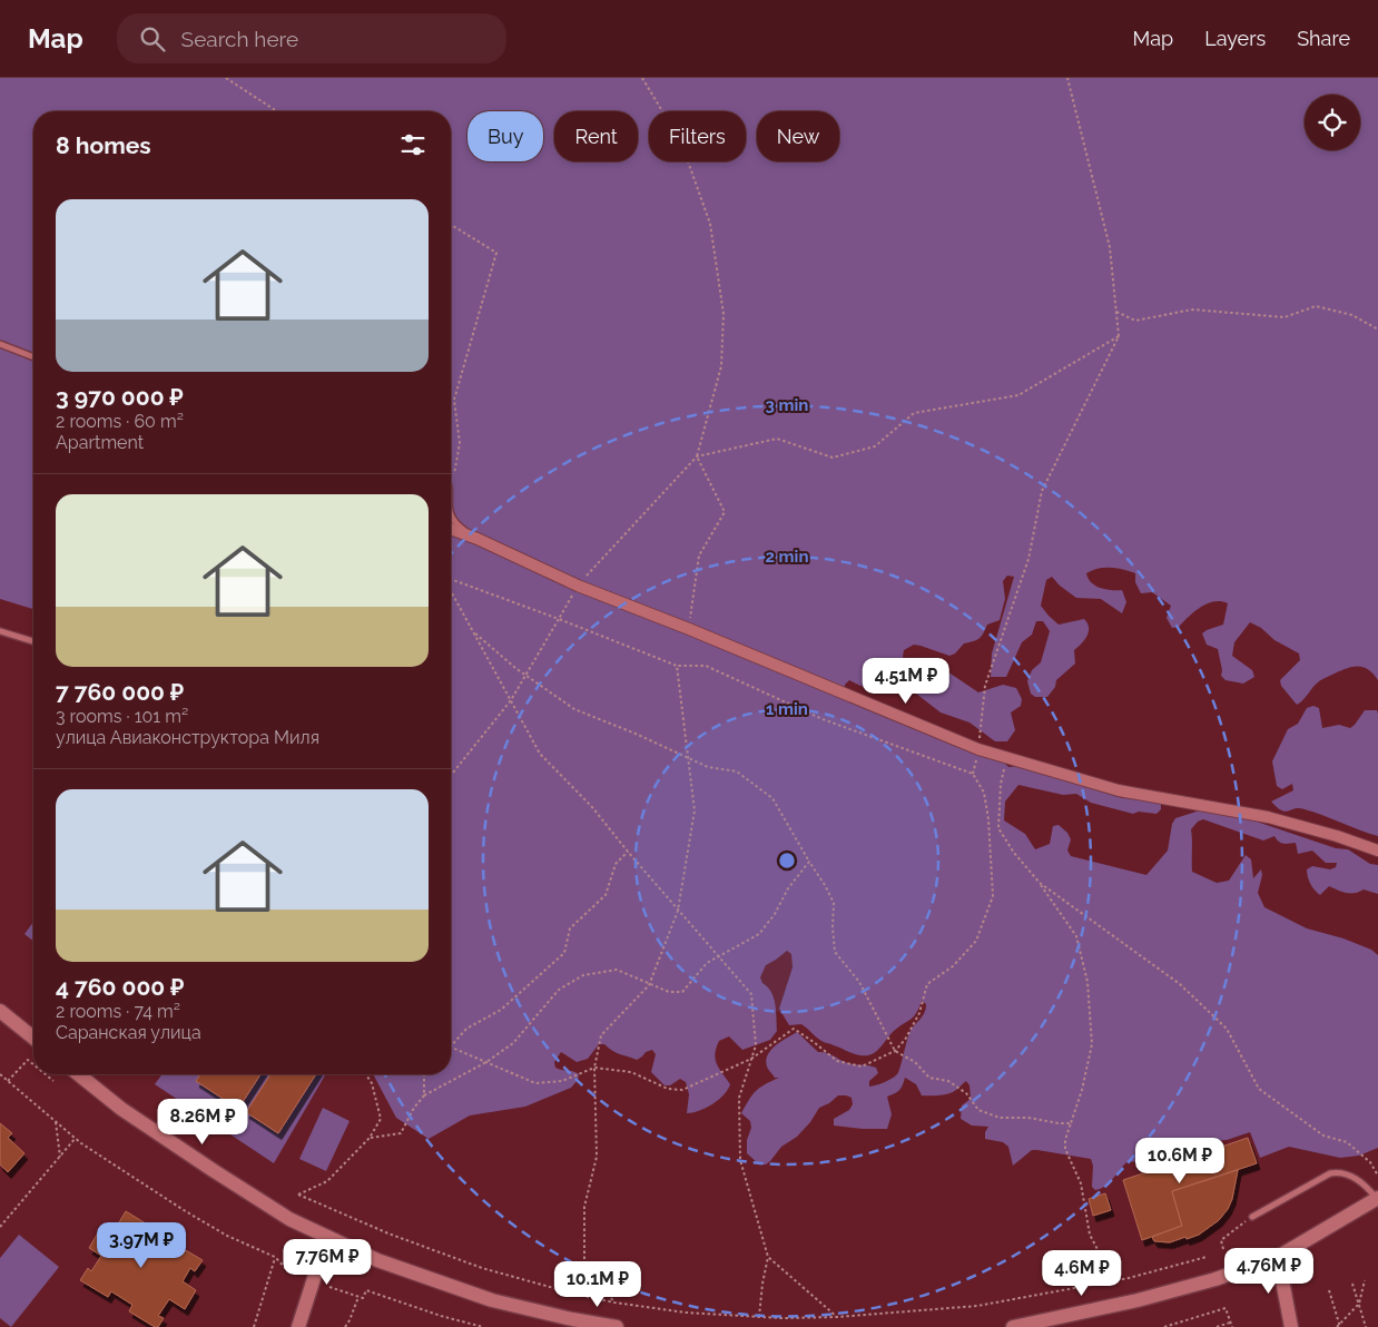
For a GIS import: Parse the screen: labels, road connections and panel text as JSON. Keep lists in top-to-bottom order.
{
  "page": {
    "header": "Map",
    "search": "Search here",
    "nav": ["Map", "Layers", "Share"],
    "chip": [
      "Buy",
      "Rent",
      "Filters",
      "New"
    ],
    "heading": "8 homes",
    "list": [
      {
        "name": "3 970 000 ₽",
        "note": "2 rooms · 60 m² · Apartment"
      },
      {
        "name": "7 760 000 ₽",
        "note": "3 rooms · 101 m² · улица Авиаконструктора Миля"
      },
      {
        "name": "4 760 000 ₽",
        "note": "2 rooms · 74 m² · Саранская улица"
      }
    ],
    "price": [
      "4.51M ₽",
      "8.26M ₽",
      "10.6M ₽",
      "3.97M ₽",
      "7.76M ₽",
      "4.76M ₽",
      "4.6M ₽",
      "10.1M ₽"
    ]
  },
  "rings": ["3 min", "2 min", "1 min"]
}
